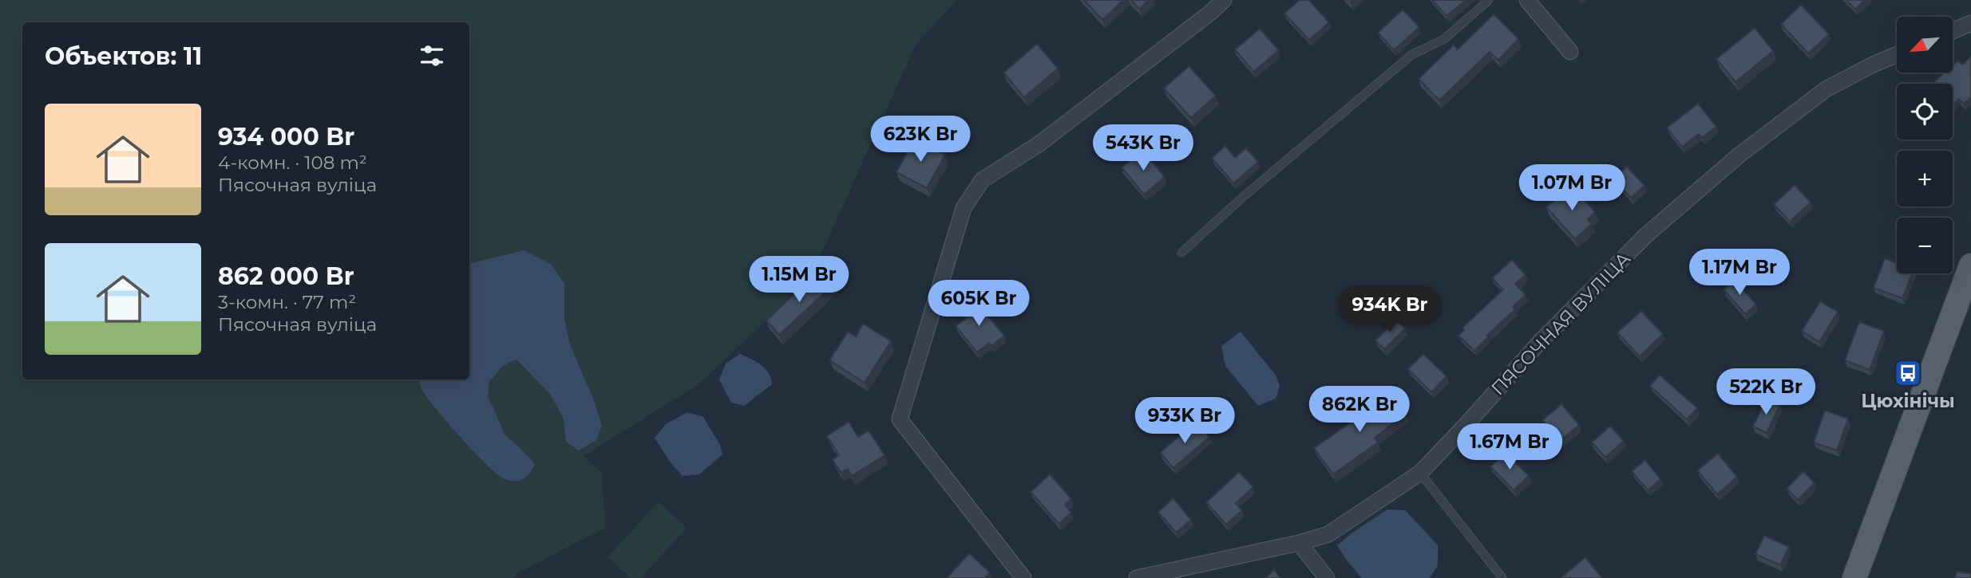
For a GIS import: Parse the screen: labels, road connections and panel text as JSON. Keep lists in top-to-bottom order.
{
  "streets": {
    "street": ["ПЯСОЧНАЯ ВУЛІЦА"]
  },
  "places": {
    "bus stop": ["Цюхінічы"]
  },
  "north": "bottom left",
  "page": {
    "map_buttons": ["+", "−"],
    "heading": "Объектов: 11",
    "list": [
      {
        "name": "934 000 Br",
        "note": "4-комн. · 108 m² · Пясочная вуліца"
      },
      {
        "name": "862 000 Br",
        "note": "3-комн. · 77 m² · Пясочная вуліца"
      }
    ],
    "price": [
      "623K Br",
      "543K Br",
      "1.07M Br",
      "1.17M Br",
      "1.15M Br",
      "605K Br",
      "934K Br",
      "522K Br",
      "862K Br",
      "933K Br",
      "1.67M Br"
    ]
  }
}
